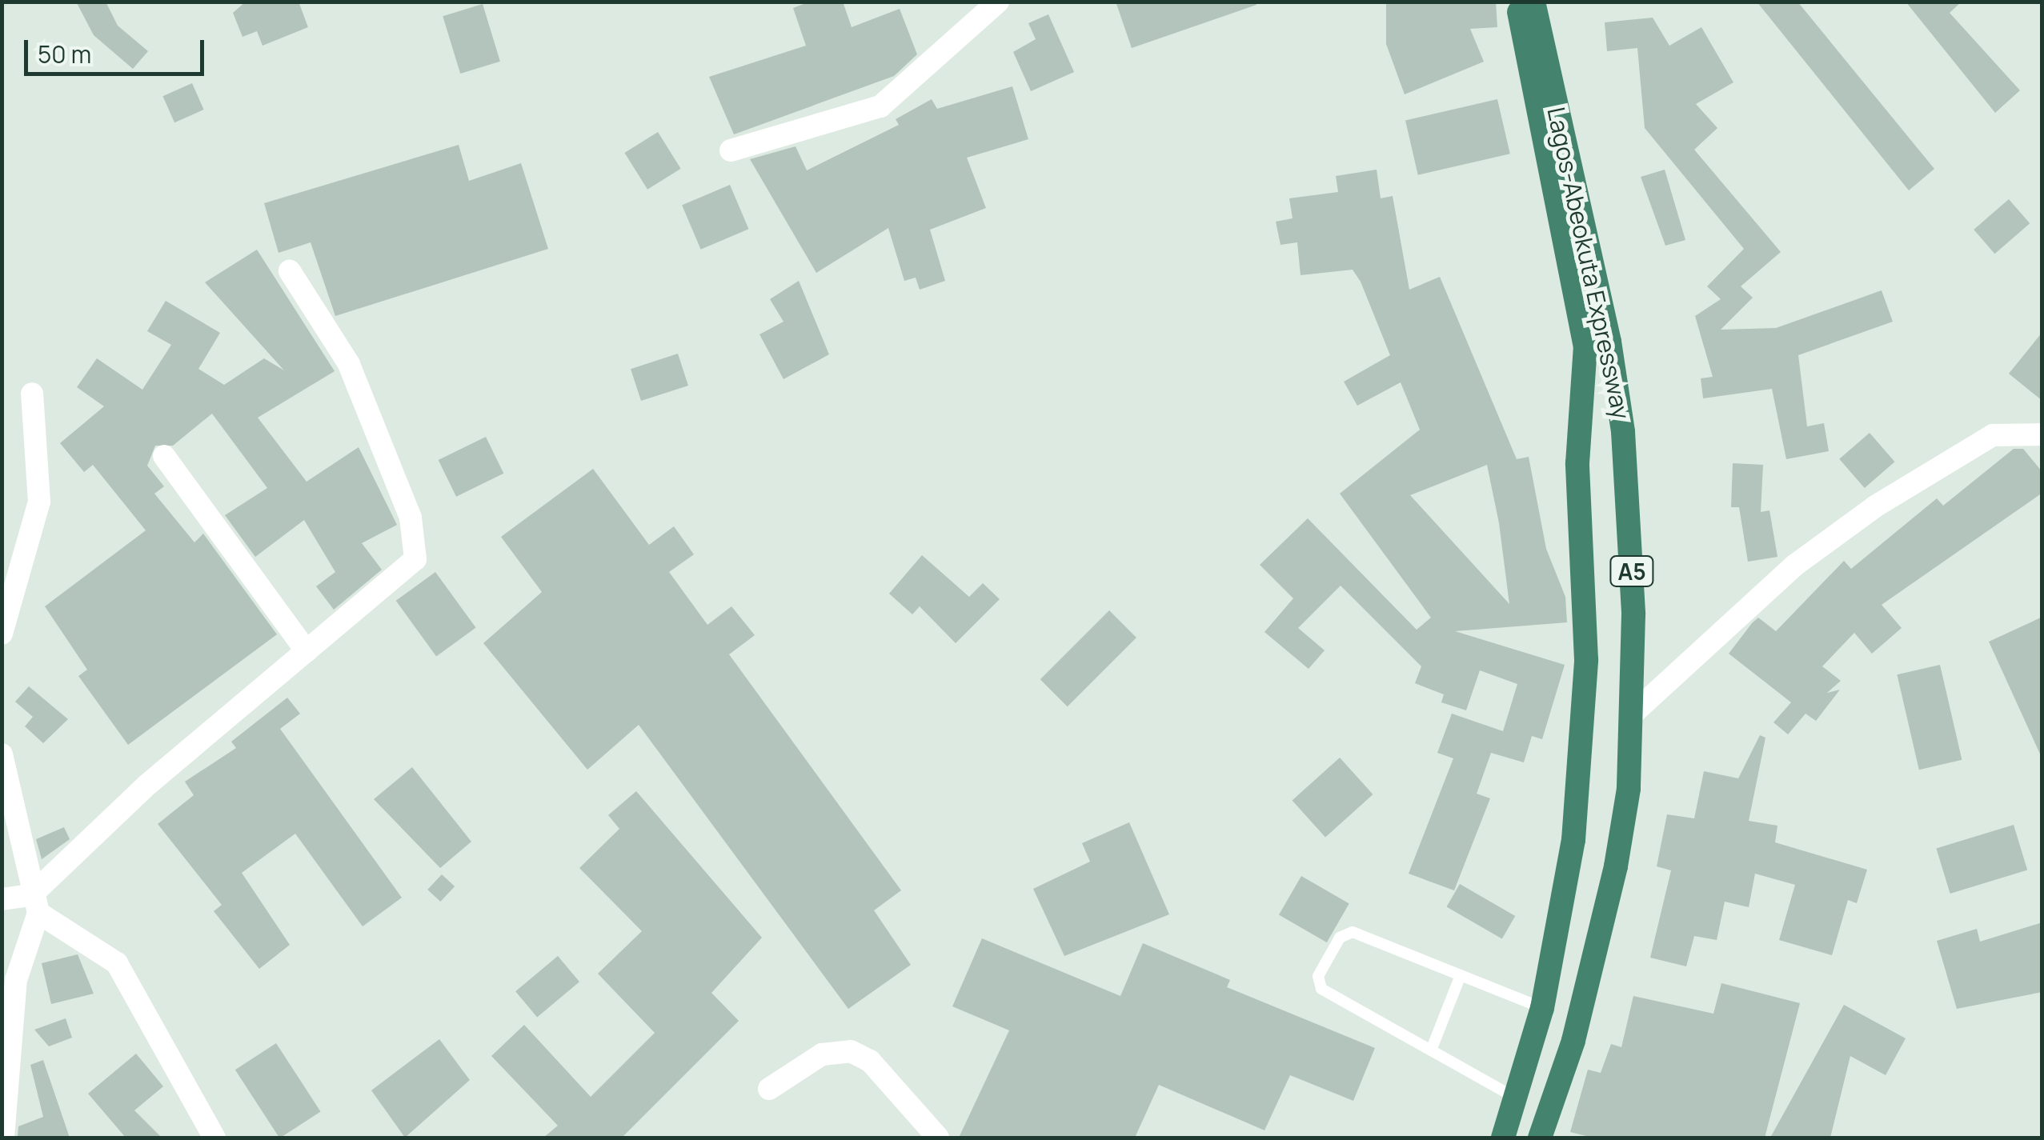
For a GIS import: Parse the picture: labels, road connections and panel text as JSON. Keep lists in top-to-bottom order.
{
  "streets": {
    "highway": ["Lagos-Abeokuta Expressway", "A5"]
  },
  "scale_bar": "50 m"
}
